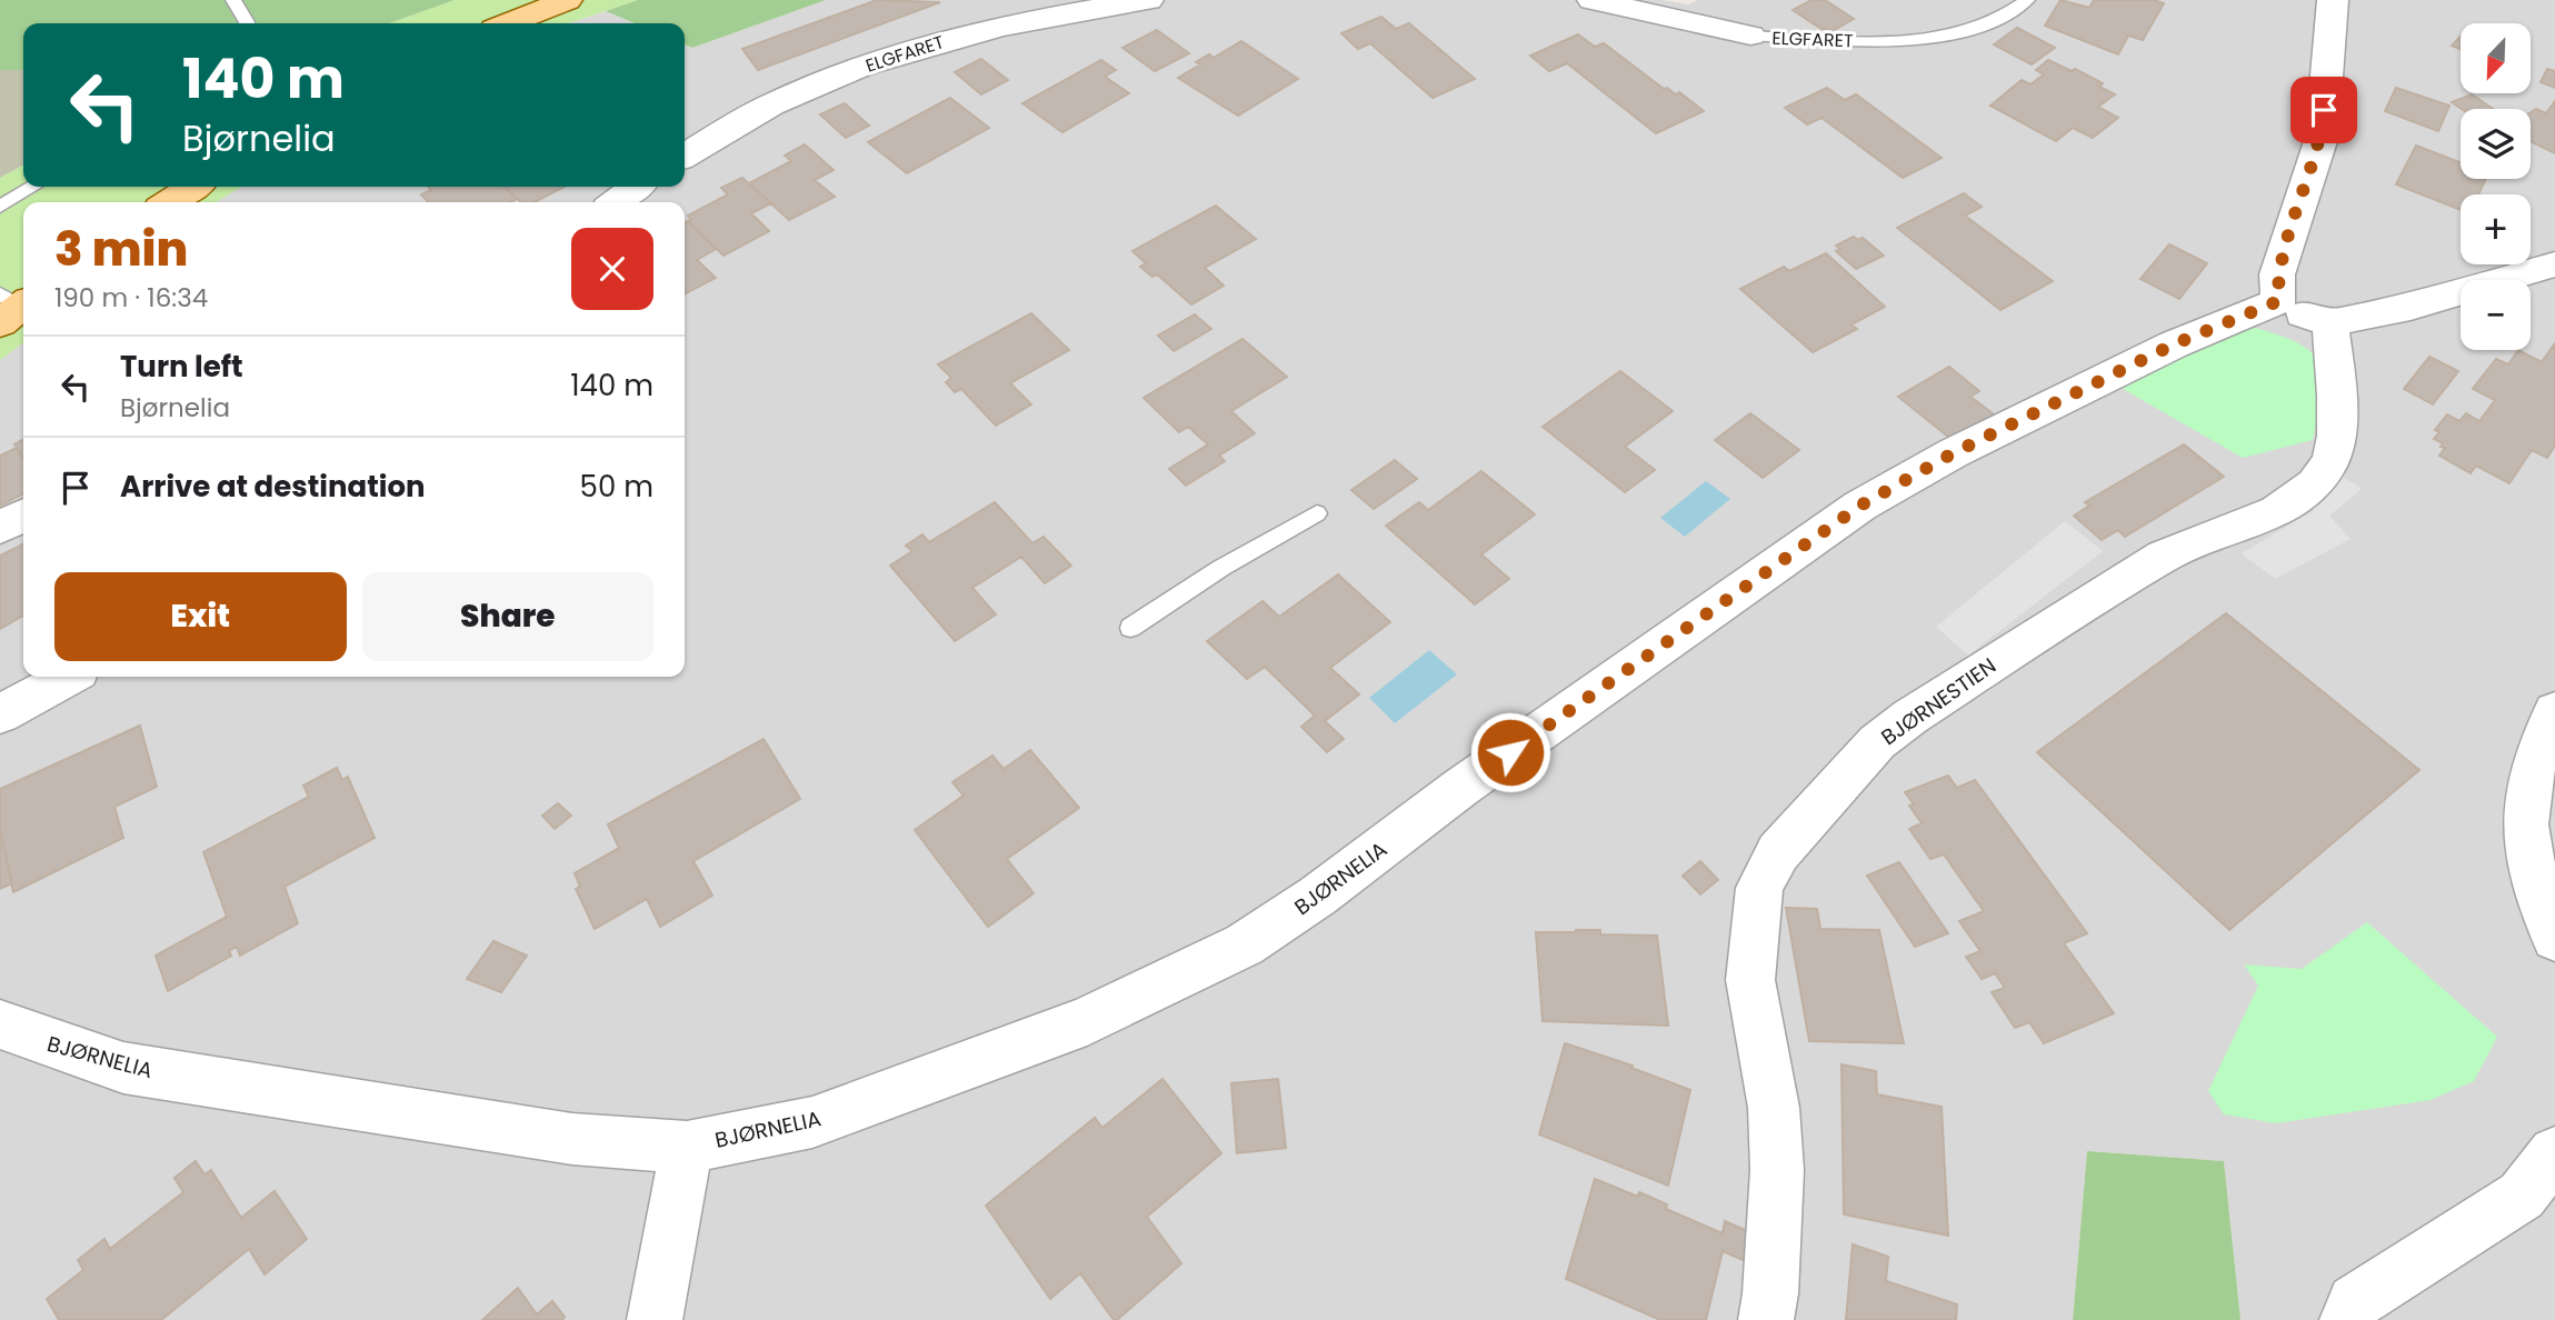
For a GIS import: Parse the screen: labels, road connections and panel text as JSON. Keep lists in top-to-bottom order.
{
  "streets": {
    "street": ["ELGFARET", "BJØRNESTIEN", "BJØRNELIA"]
  },
  "north": "bottom left",
  "page": {
    "map_buttons": ["+", "−"],
    "turn": ["140 m", "Bjørnelia"],
    "heading": ["3 min", "190 m · 16:34"],
    "list": [
      {
        "name": "Turn left",
        "note": "Bjørnelia",
        "value": "140 m"
      },
      {
        "name": "Arrive at destination",
        "value": "50 m"
      }
    ],
    "buttons": ["Exit", "Share"]
  }
}
